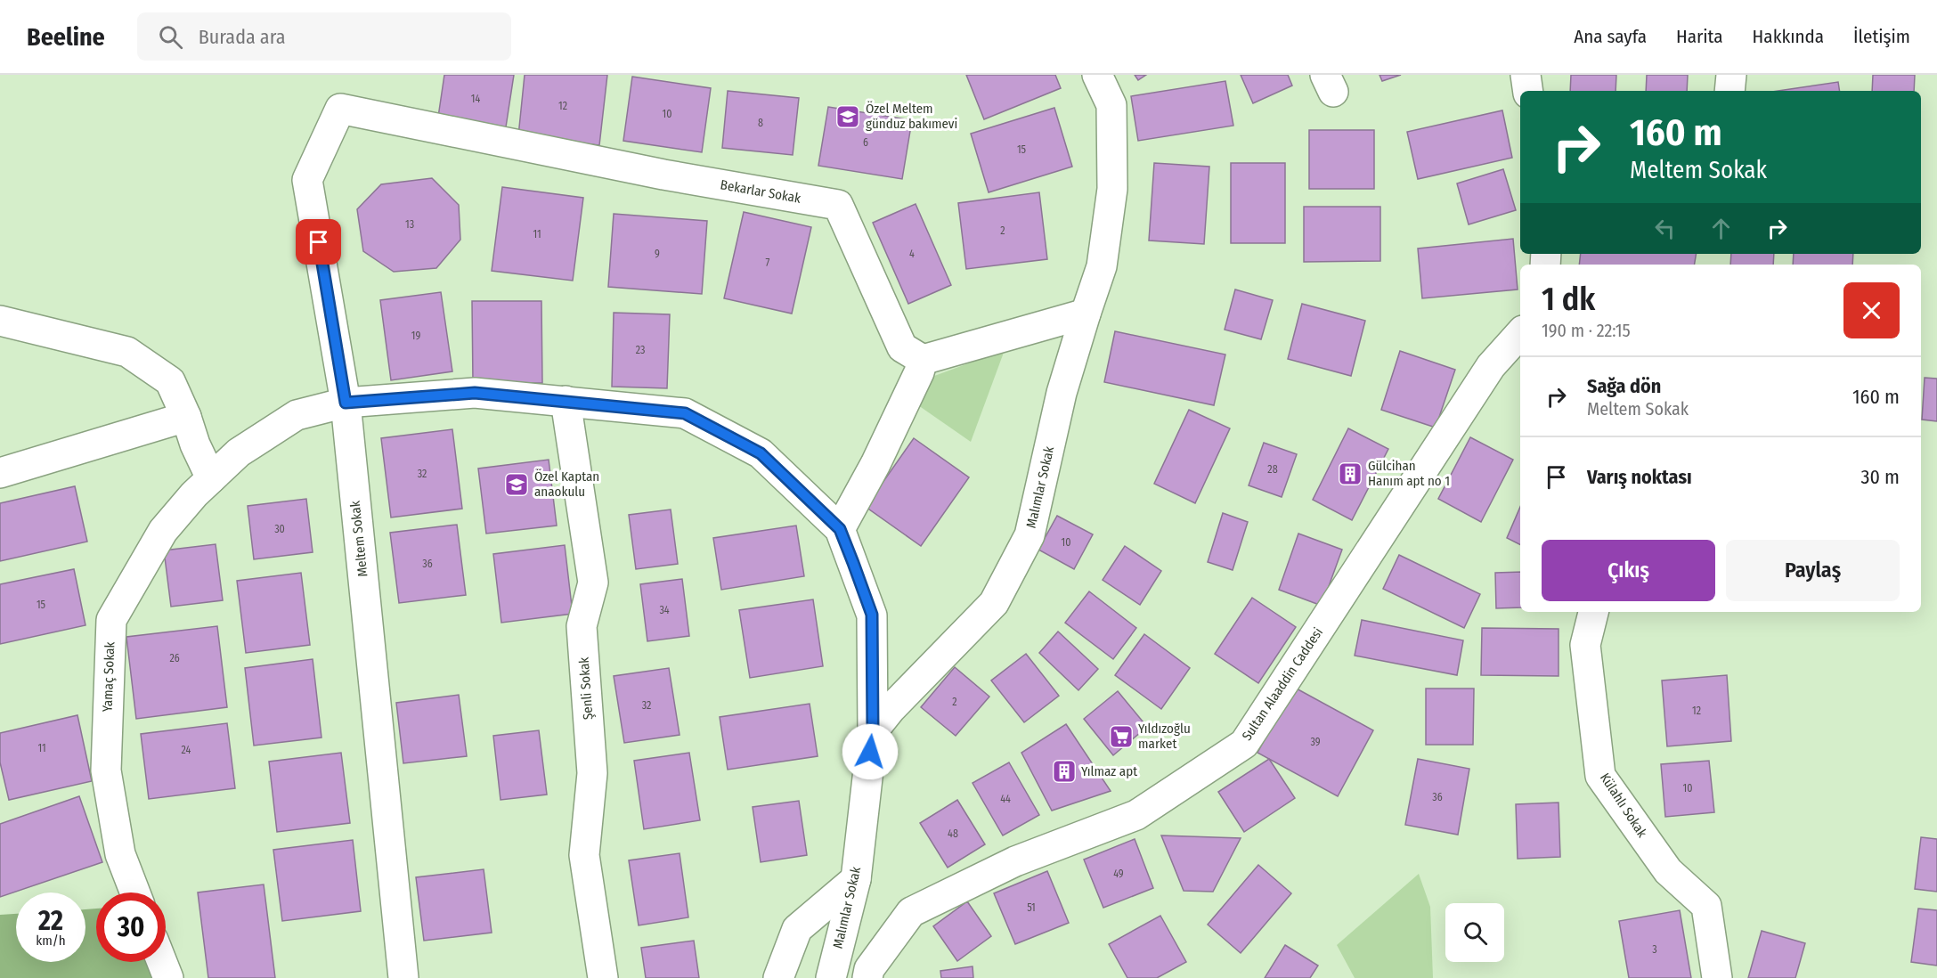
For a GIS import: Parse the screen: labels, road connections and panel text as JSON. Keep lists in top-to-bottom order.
{
  "streets": {
    "street": [
      "Bekarlar Sokak",
      "Malımlar Sokak",
      "Meltem Sokak",
      "Yamaç Sokak",
      "Sultan Alaaddin Caddesi",
      "Şenli Sokak",
      "Külahlı Sokak"
    ]
  },
  "crossings": [
    ["Bekarlar Sokak", "Meltem Sokak"],
    ["Meltem Sokak", "Yamaç Sokak"]
  ],
  "places": {
    "school or university": ["Özel Meltem günduz bakımevi", "Özel Kaptan anaokulu"],
    "building": ["Gülcihan Hanım apt no 1", "Yılmaz apt"],
    "supermarket": ["Yıldızoğlu market"]
  },
  "house_numbers": [
    "14",
    "12",
    "10",
    "8",
    "6",
    "15",
    "13",
    "2",
    "11",
    "9",
    "4",
    "7",
    "19",
    "23",
    "28",
    "32",
    "30",
    "10",
    "36",
    "15",
    "34",
    "26",
    "2",
    "32",
    "12",
    "39",
    "11",
    "24",
    "10",
    "36",
    "44",
    "48",
    "49",
    "51",
    "3"
  ],
  "page": {
    "header": "Beeline",
    "search": "Burada ara",
    "nav": [
      "Ana sayfa",
      "Harita",
      "Hakkında",
      "İletişim"
    ],
    "turn": ["160 m", "Meltem Sokak"],
    "heading": ["1 dk", "190 m · 22:15"],
    "list": [
      {
        "name": "Sağa dön",
        "note": "Meltem Sokak",
        "value": "160 m"
      },
      {
        "name": "Varış noktası",
        "value": "30 m"
      }
    ],
    "buttons": ["Çıkış", "Paylaş"],
    "speed": "22 km/h",
    "limit": "30"
  }
}
